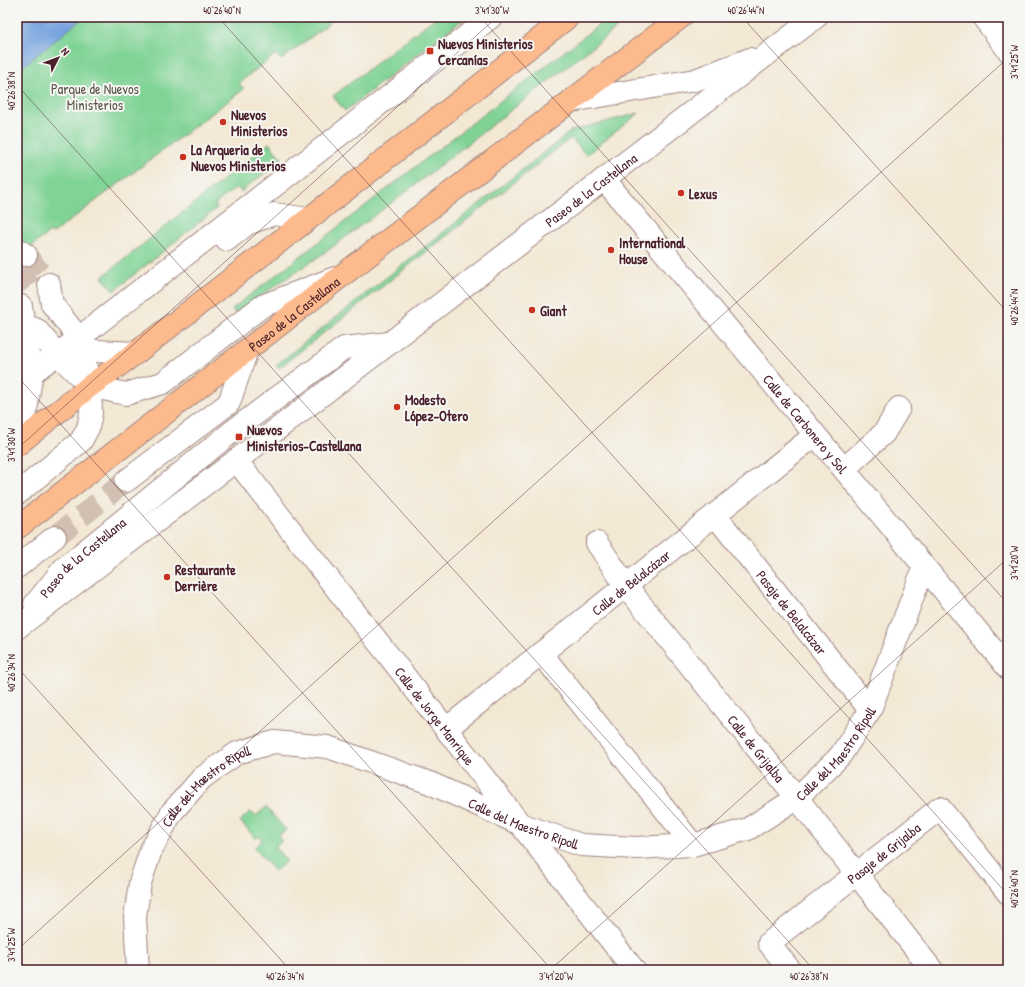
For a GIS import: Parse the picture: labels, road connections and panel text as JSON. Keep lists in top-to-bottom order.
{
  "streets": {
    "highway": ["Paseo de la Castellana"],
    "street": [
      "Calle de Carbonero y Sol",
      "Calle de Belalcázar",
      "Pasaje de Belalcázar",
      "Calle de Jorge Manrique",
      "Calle de Grijalba",
      "Calle del Maestro Ripoll",
      "Pasaje de Grijalba"
    ]
  },
  "crossings": [
    ["Paseo de la Castellana", "Calle de Carbonero y Sol"],
    ["Paseo de la Castellana", "Calle de Jorge Manrique"],
    ["Calle de Carbonero y Sol", "Calle de Belalcázar"],
    ["Calle de Carbonero y Sol", "Calle del Maestro Ripoll"],
    ["Calle de Belalcázar", "Pasaje de Belalcázar"],
    ["Calle de Belalcázar", "Calle de Jorge Manrique"],
    ["Calle de Belalcázar", "Calle de Grijalba"],
    ["Pasaje de Belalcázar", "Calle del Maestro Ripoll"],
    ["Calle de Jorge Manrique", "Calle del Maestro Ripoll"],
    ["Calle de Grijalba", "Calle del Maestro Ripoll"],
    ["Calle de Grijalba", "Pasaje de Grijalba"]
  ],
  "parks": ["Parque de Nuevos Ministerios"],
  "places": {
    "transit": ["Nuevos Ministerios Cercanías", "Nuevos Ministerios-Castellana"],
    "other": [
      "Nuevos Ministerios",
      "La Arqueria de Nuevos Ministerios",
      "Lexus",
      "International House",
      "Giant",
      "Modesto López-Otero",
      "Restaurante Derrière"
    ]
  },
  "north": "top right",
  "coordinates": [
    "40°26'40\"N",
    "3°41'30\"W",
    "40°26'44\"N",
    "3°41'25\"W",
    "40°26'38\"N",
    "3°41'20\"W",
    "40°26'34\"N"
  ]
}
